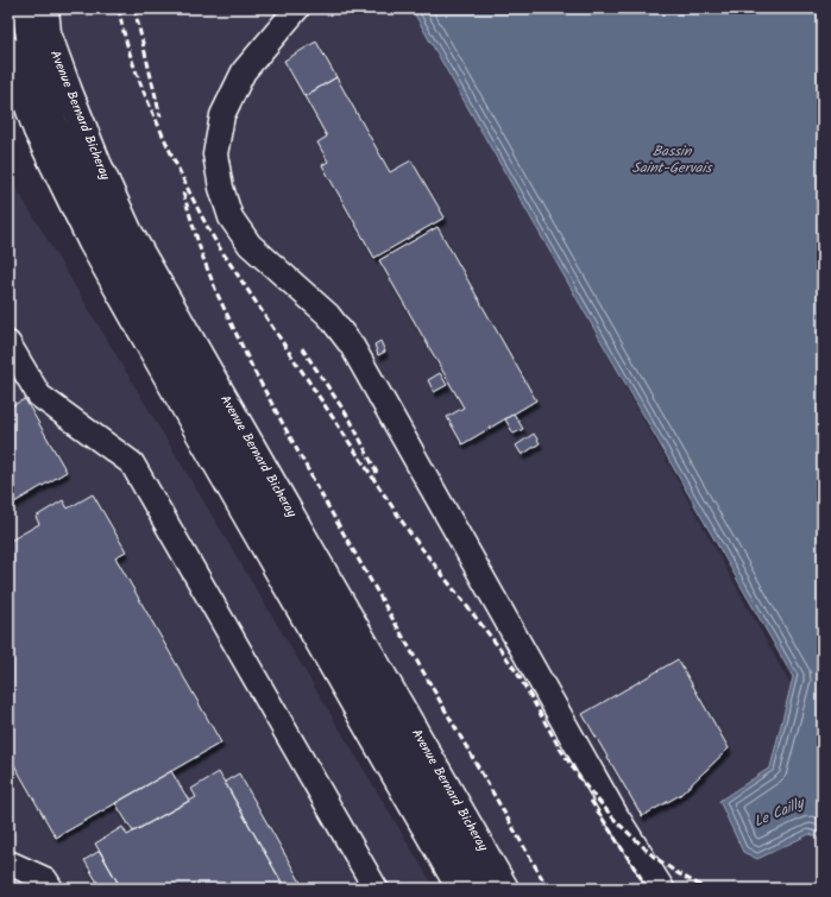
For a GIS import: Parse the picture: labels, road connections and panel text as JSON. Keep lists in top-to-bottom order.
{
  "streets": {
    "main road": ["Avenue Bernard Bicheray"]
  },
  "water": ["Bassin Saint-Gervais", "Le Cailly"]
}
